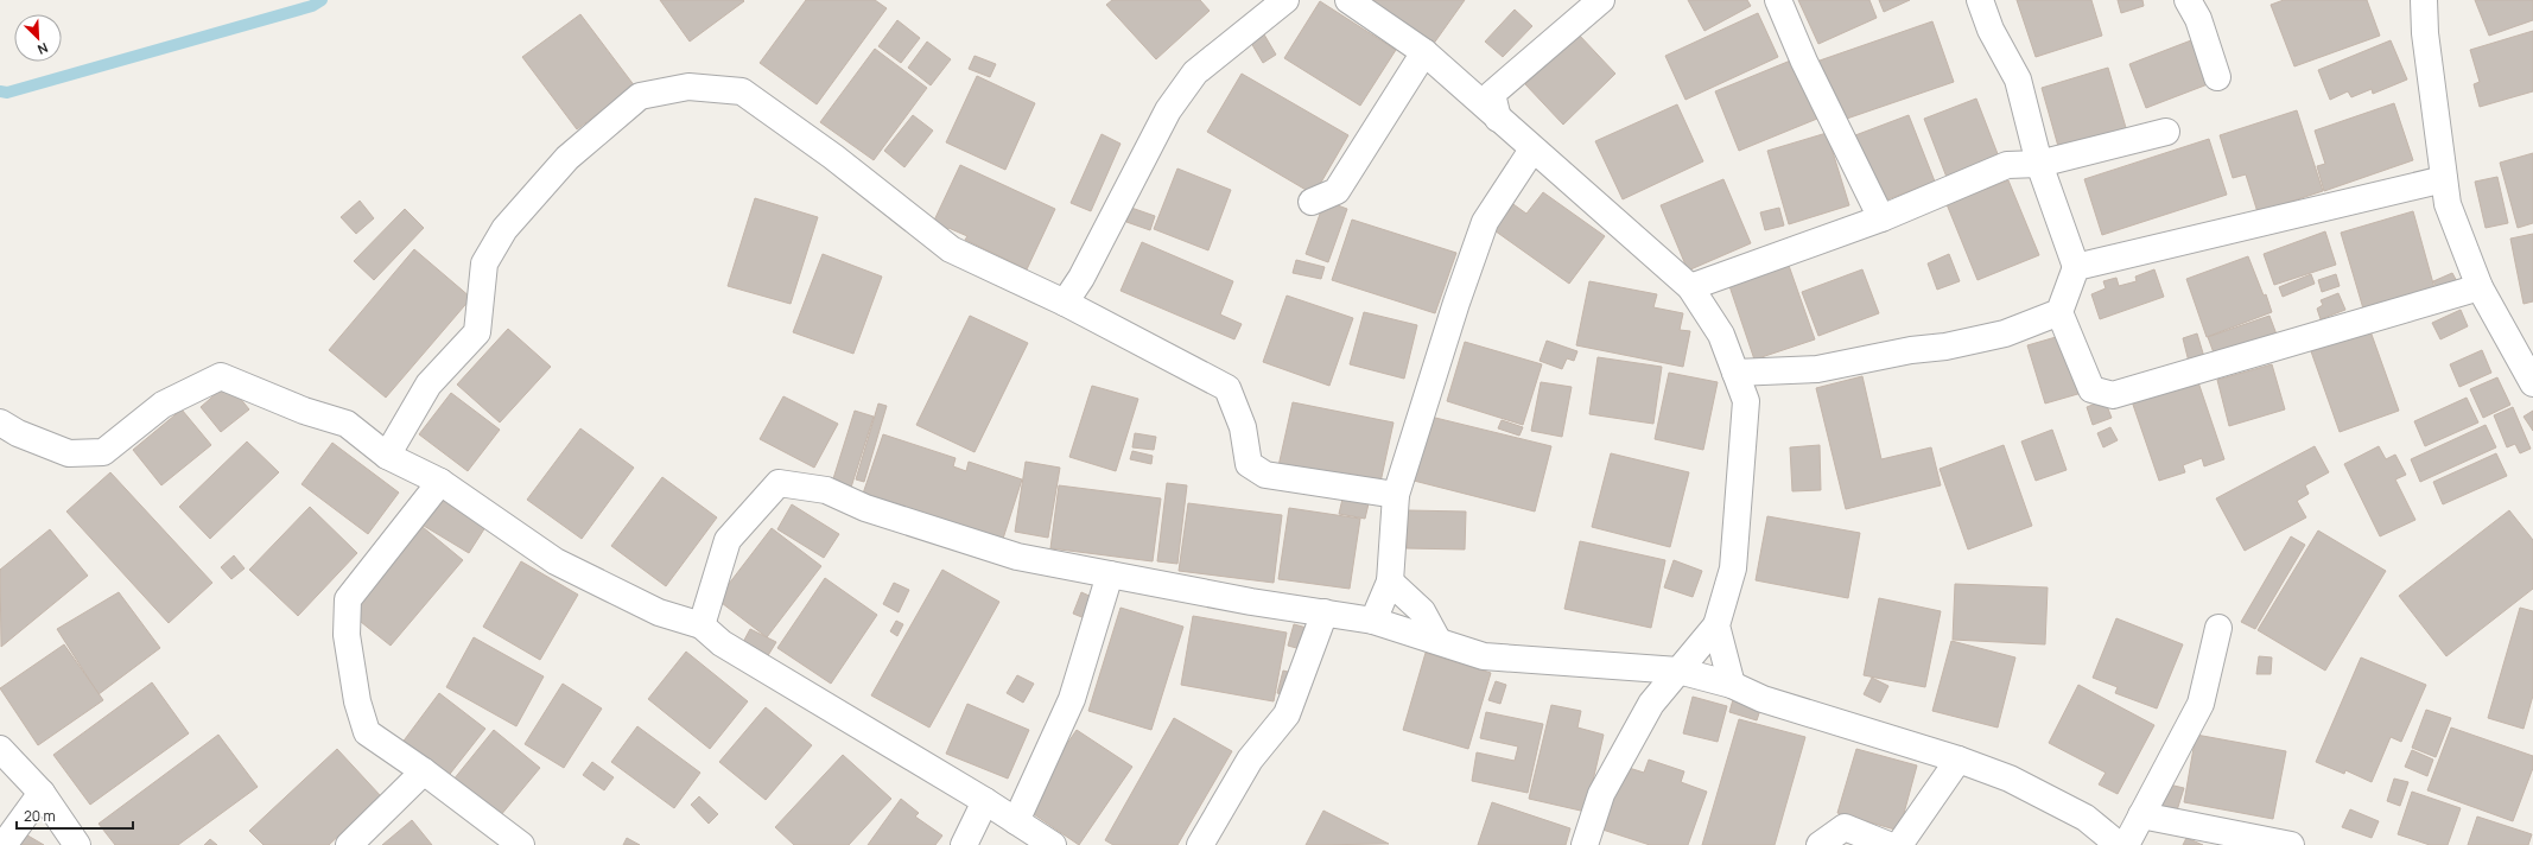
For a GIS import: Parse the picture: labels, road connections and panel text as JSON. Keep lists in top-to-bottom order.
{
  "scale_bar": "20 m",
  "north": "bottom right"
}
